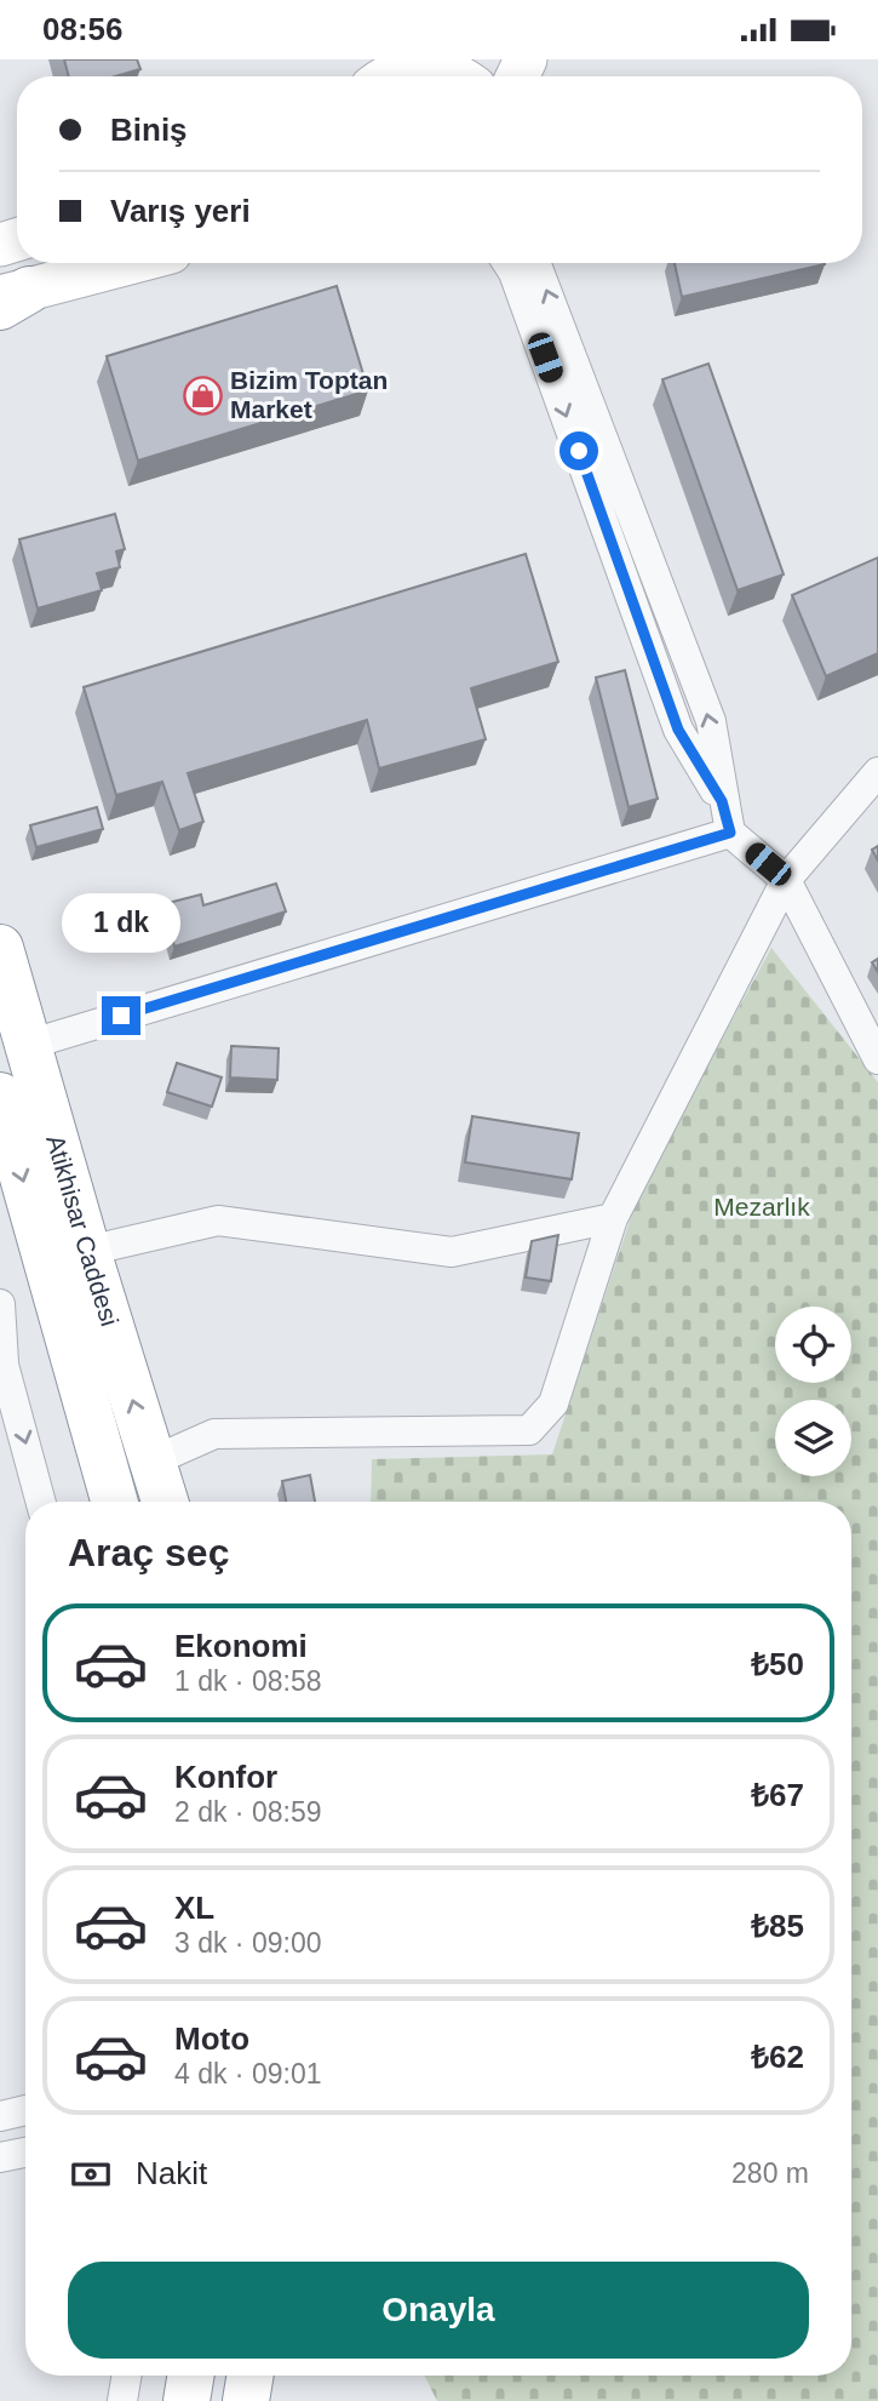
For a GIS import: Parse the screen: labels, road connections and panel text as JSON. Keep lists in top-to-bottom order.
{
  "streets": {
    "highway": ["Atikhisar Caddesi"]
  },
  "parks": ["Mezarlık"],
  "places": {
    "shop": ["Bizim Toptan Market"]
  },
  "page": {
    "status": "08:56",
    "banner": ["Biniş", "Varış yeri"],
    "bubble": "1 dk",
    "heading": "Araç seç",
    "list": [
      {
        "name": "Ekonomi",
        "note": "1 dk · 08:58",
        "value": "₺50"
      },
      {
        "name": "Konfor",
        "note": "2 dk · 08:59",
        "value": "₺67"
      },
      {
        "name": "XL",
        "note": "3 dk · 09:00",
        "value": "₺85"
      },
      {
        "name": "Moto",
        "note": "4 dk · 09:01",
        "value": "₺62"
      }
    ],
    "pay": ["Nakit", "280 m"],
    "buttons": "Onayla"
  }
}
